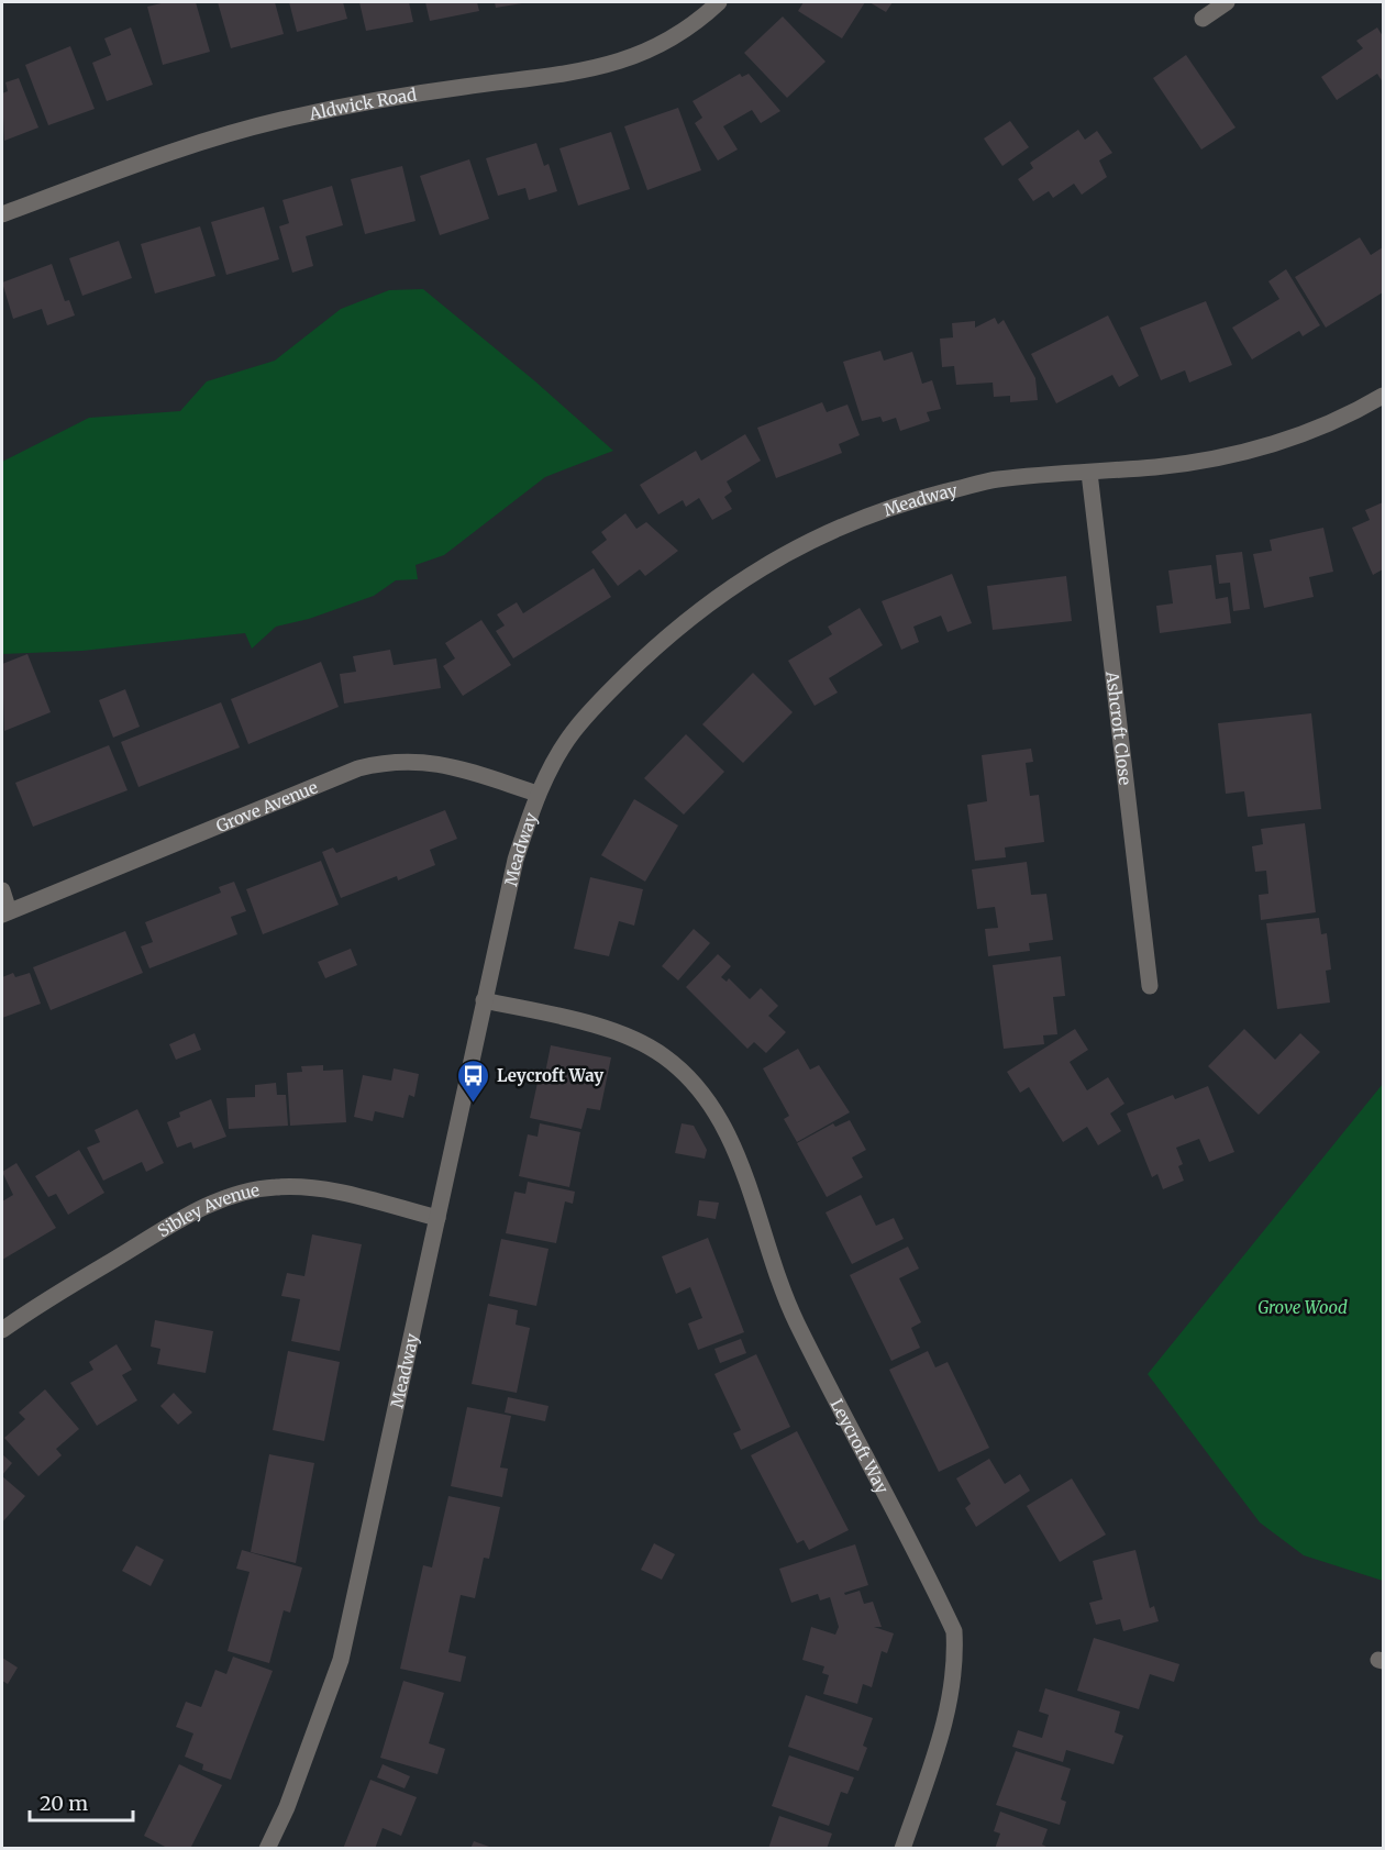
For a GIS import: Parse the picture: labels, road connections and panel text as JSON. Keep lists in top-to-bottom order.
{
  "streets": {
    "street": [
      "Aldwick Road",
      "Meadway",
      "Ashcroft Close",
      "Grove Avenue",
      "Sibley Avenue",
      "Leycroft Way"
    ]
  },
  "crossings": [
    ["Meadway", "Ashcroft Close"],
    ["Meadway", "Grove Avenue"],
    ["Meadway", "Sibley Avenue"],
    ["Meadway", "Leycroft Way"]
  ],
  "parks": ["Grove Wood"],
  "places": {
    "bus stop": ["Leycroft Way"]
  },
  "scale_bar": "20 m"
}
